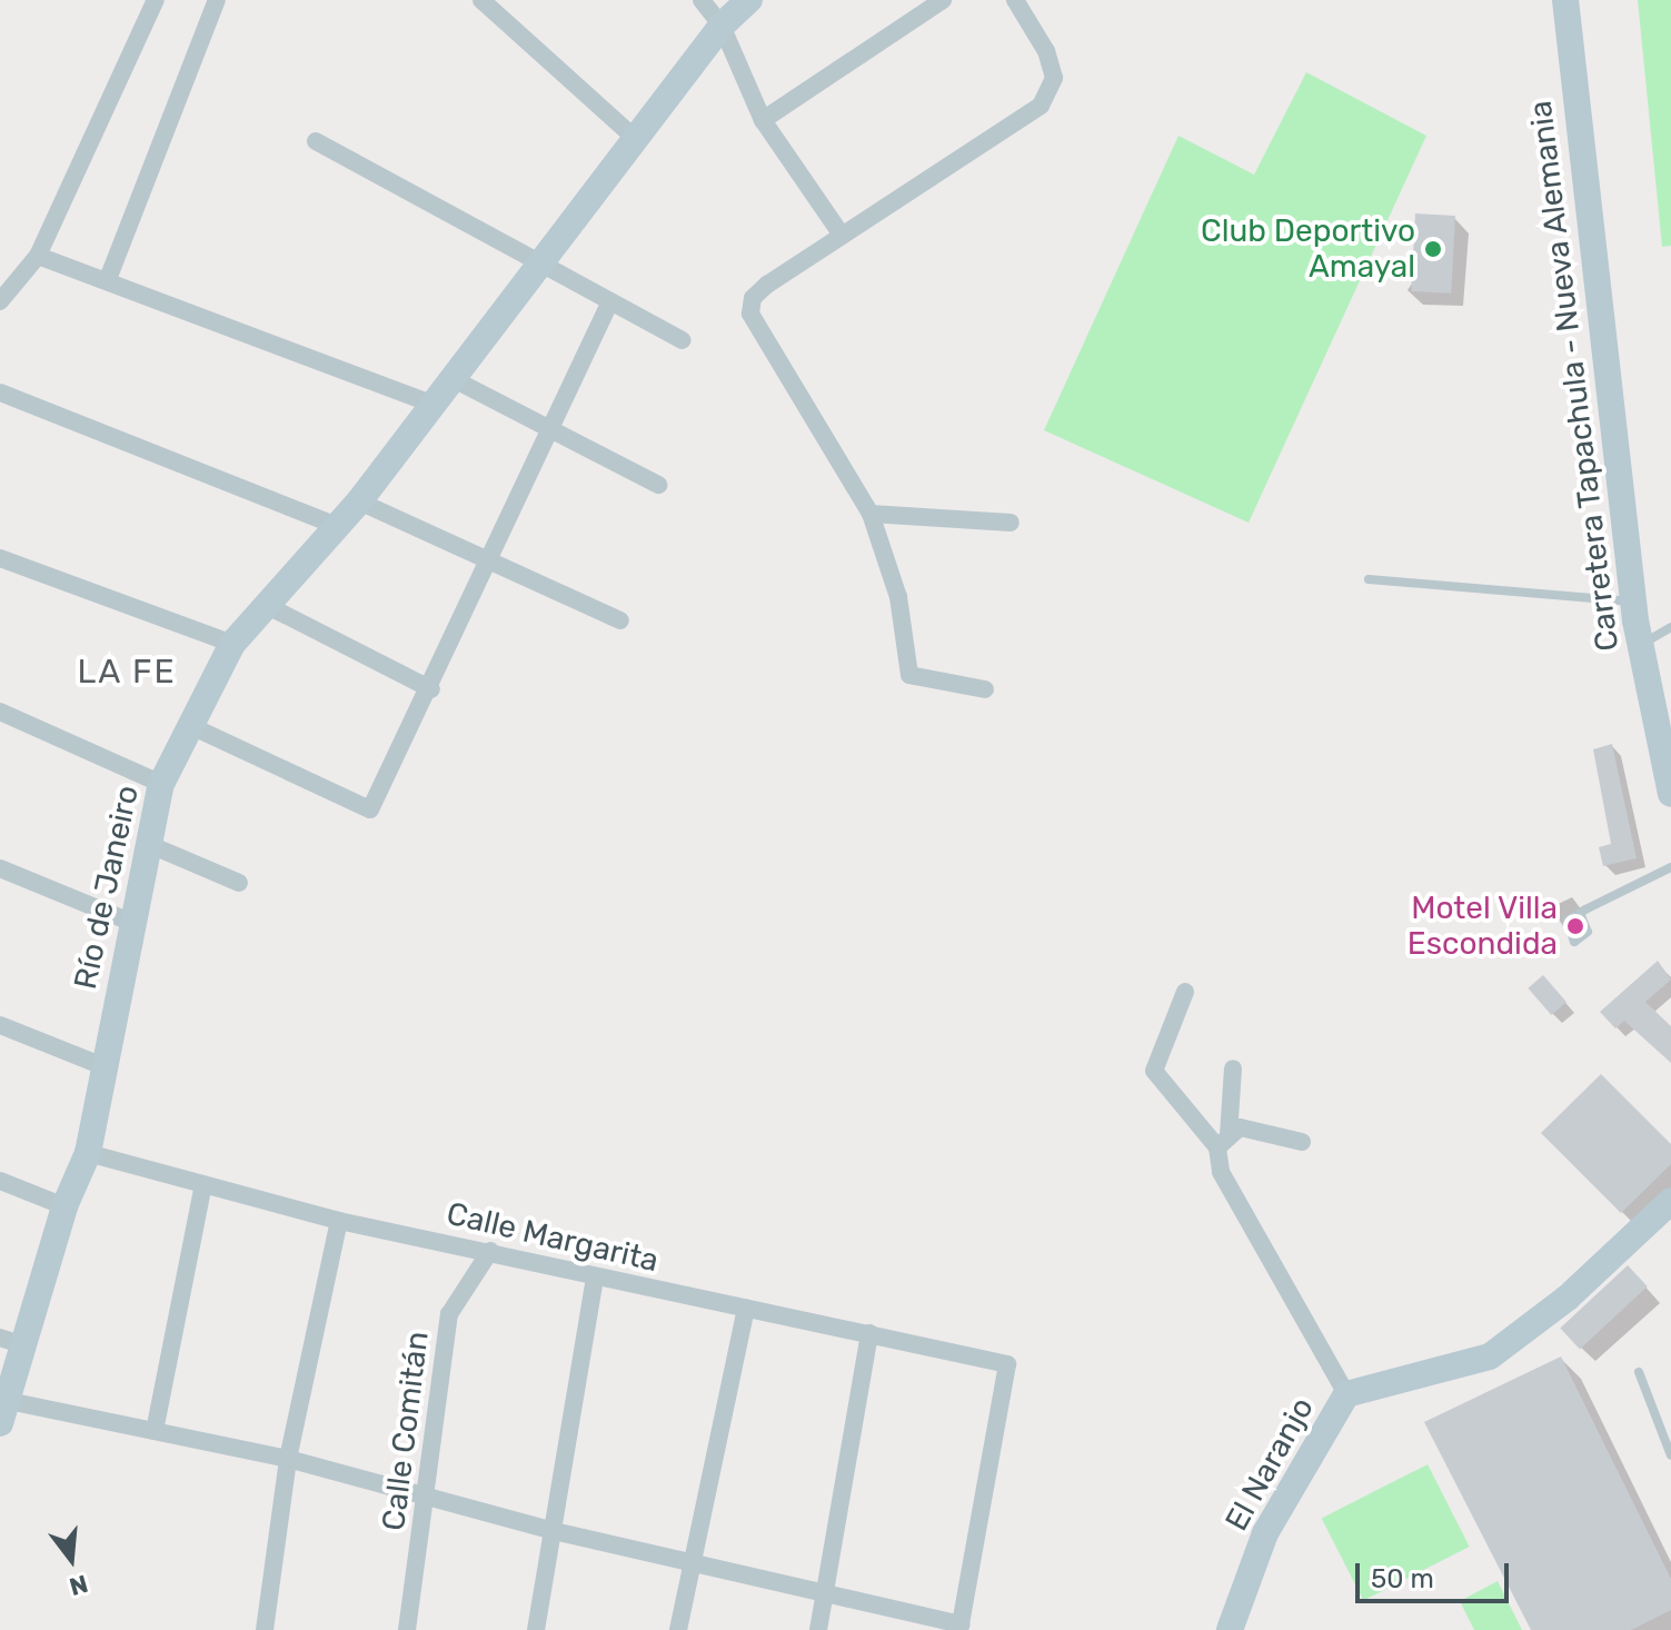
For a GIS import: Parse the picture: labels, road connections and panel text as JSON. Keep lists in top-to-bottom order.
{
  "streets": {
    "street": [
      "Carretera Tapachula - Nueva Alemania",
      "Río de Janeiro",
      "Calle Margarita",
      "Calle Comitán",
      "El Naranjo"
    ]
  },
  "crossings": [
    ["Río de Janeiro", "Calle Margarita"],
    ["Calle Margarita", "Calle Comitán"]
  ],
  "districts": ["LA FE"],
  "places": ["Club Deportivo Amayal", "Motel Villa Escondida"],
  "scale_bar": "50 m",
  "north": "bottom"
}
